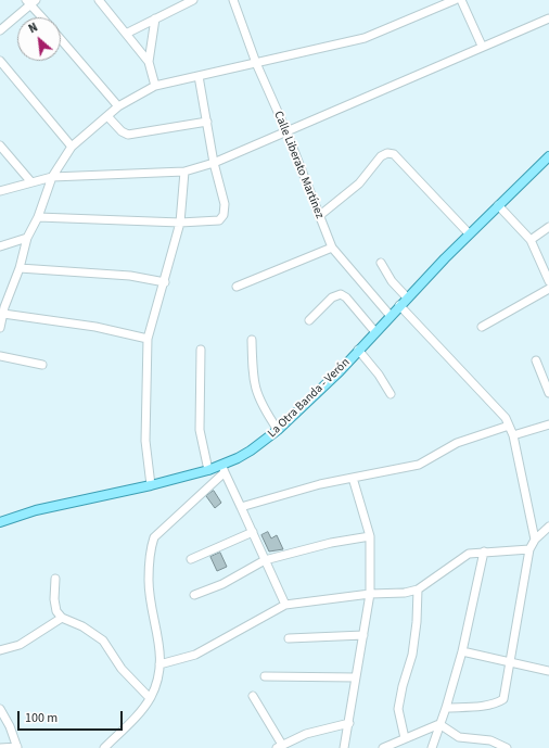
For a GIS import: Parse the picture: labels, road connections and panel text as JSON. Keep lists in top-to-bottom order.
{
  "streets": {
    "main road": ["La Otra Banda - Verón"],
    "street": ["Calle Liberato Martínez"]
  },
  "crossings": [
    ["Calle Liberato Martínez", "La Otra Banda - Verón"]
  ],
  "scale_bar": "100 m",
  "north": "top left"
}
